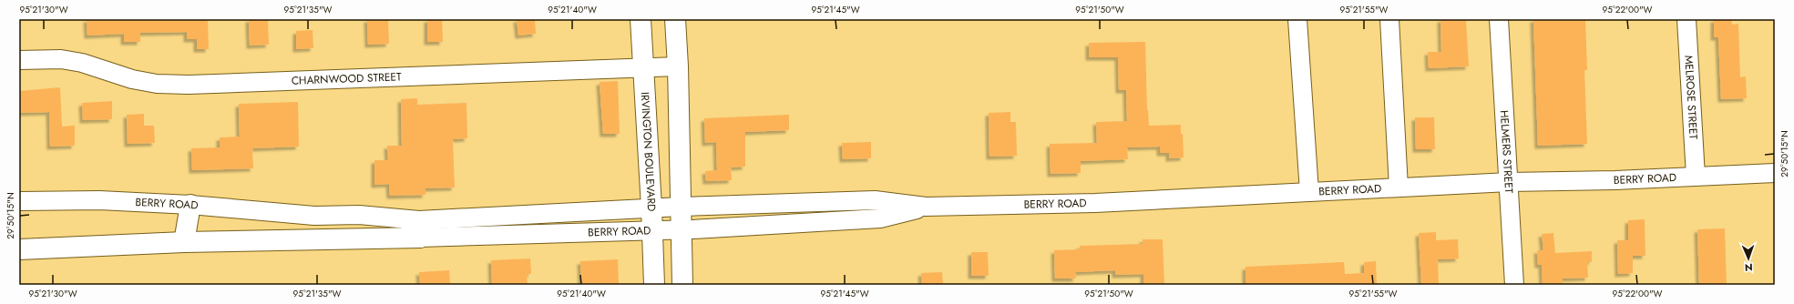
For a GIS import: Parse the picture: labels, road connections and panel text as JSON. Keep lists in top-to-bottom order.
{
  "streets": {
    "main road": ["IRVINGTON BOULEVARD"],
    "street": [
      "CHARNWOOD STREET",
      "MELROSE STREET",
      "HELMERS STREET",
      "BERRY ROAD"
    ]
  },
  "crossings": [
    ["CHARNWOOD STREET", "IRVINGTON BOULEVARD"],
    ["MELROSE STREET", "BERRY ROAD"],
    ["IRVINGTON BOULEVARD", "BERRY ROAD"],
    ["HELMERS STREET", "BERRY ROAD"]
  ],
  "north": "bottom",
  "coordinates": [
    "95°21'30\"W",
    "95°21'35\"W",
    "95°21'40\"W",
    "95°21'45\"W",
    "95°21'50\"W",
    "95°21'55\"W",
    "95°22'00\"W",
    "29°50'15\"N"
  ]
}
